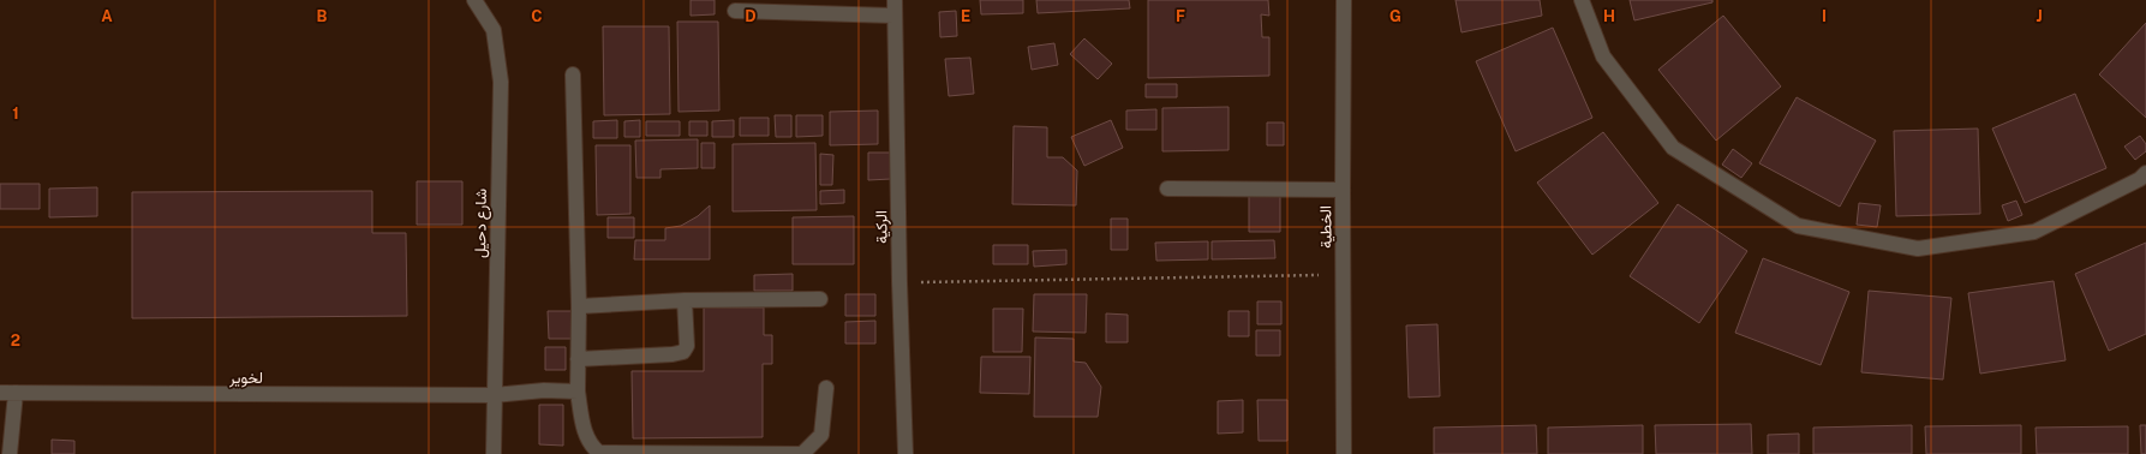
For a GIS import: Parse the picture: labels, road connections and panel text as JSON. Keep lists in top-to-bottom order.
{
  "streets": {
    "street": [
      "شارع دحيل",
      "الركية",
      "الخطية",
      "لخوير"
    ]
  },
  "crossings": [
    ["شارع دحيل", "لخوير"]
  ],
  "grid": {
    "columns": [
      "A",
      "B",
      "C",
      "D",
      "E",
      "F",
      "G",
      "H",
      "I",
      "J"
    ],
    "rows": ["1", "2"]
  }
}
